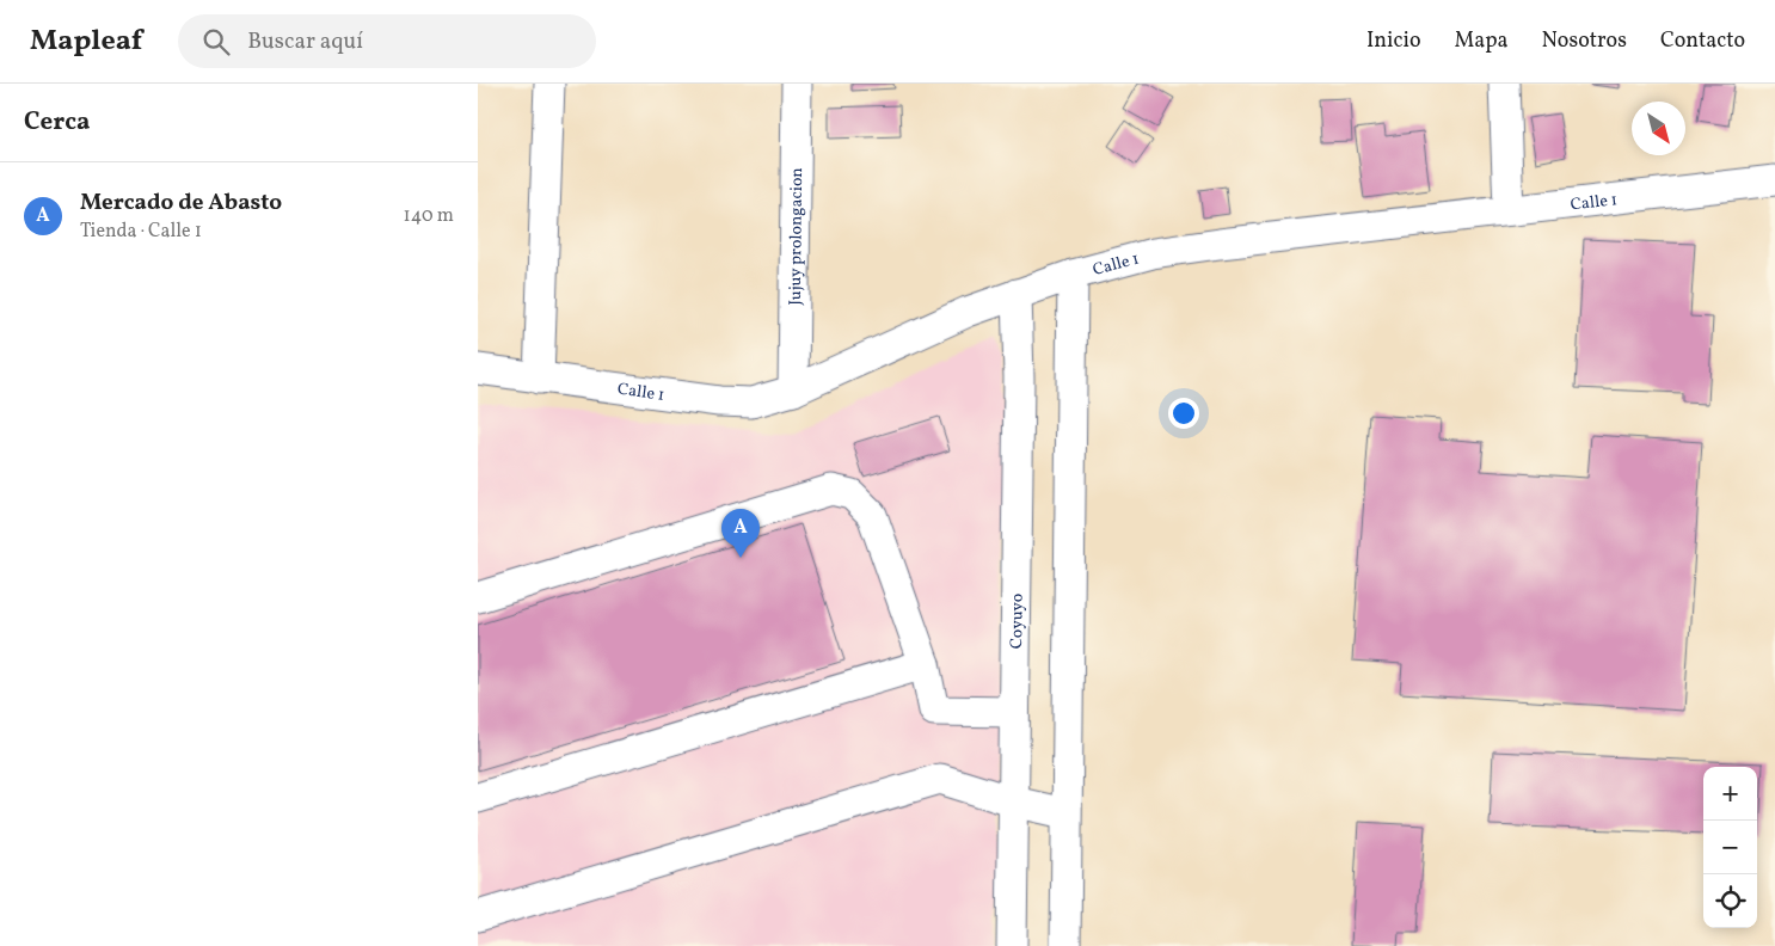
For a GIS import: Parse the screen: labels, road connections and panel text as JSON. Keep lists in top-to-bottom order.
{
  "streets": {
    "street": ["Calle 1", "Jujuy prolongacion", "Coyuyo"]
  },
  "crossings": [
    ["Calle 1", "Jujuy prolongacion"],
    ["Calle 1", "Coyuyo"]
  ],
  "north": "bottom right",
  "page": {
    "header": "Mapleaf",
    "search": "Buscar aquí",
    "nav": [
      "Inicio",
      "Mapa",
      "Nosotros",
      "Contacto"
    ],
    "heading": "Cerca",
    "list": [
      {
        "mark": "A",
        "name": "Mercado de Abasto",
        "note": "Tienda · Calle 1",
        "value": "140 m"
      }
    ],
    "pins": "A",
    "map_buttons": ["+", "−"]
  }
}
